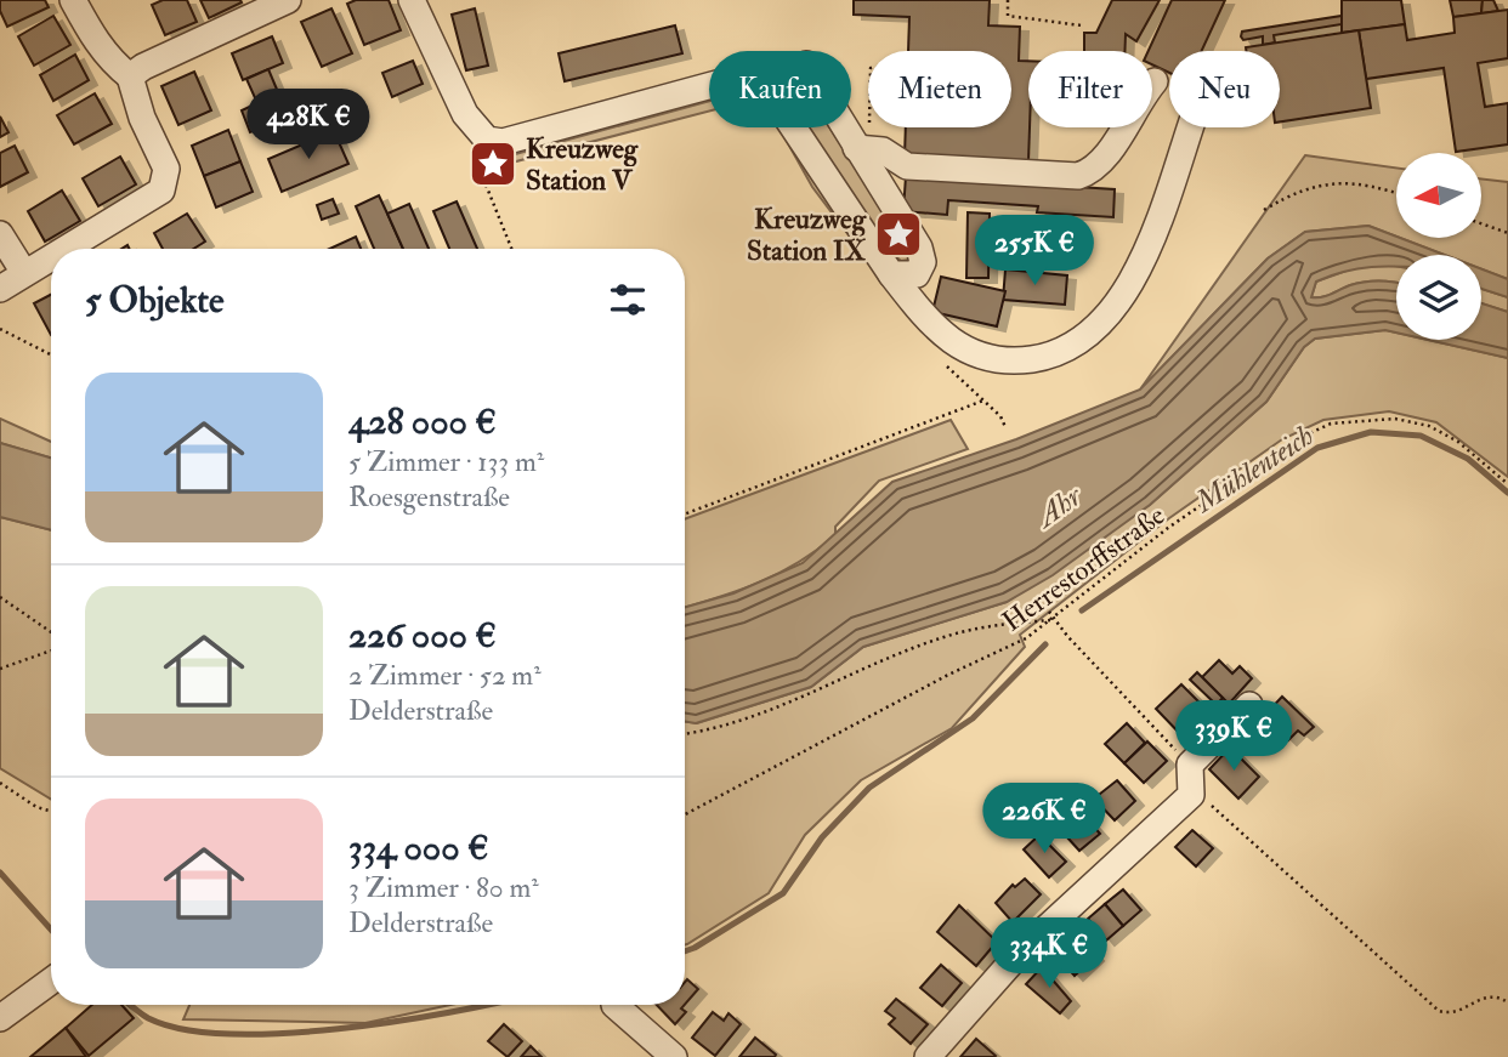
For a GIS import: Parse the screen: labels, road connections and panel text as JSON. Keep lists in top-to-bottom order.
{
  "streets": {
    "path": ["Herrestorffstraße"]
  },
  "water": ["Mühlenteich", "Ahr"],
  "places": {
    "place": ["Kreuzweg Station V", "Kreuzweg Station IX"]
  },
  "north": "left",
  "page": {
    "chip": [
      "Kaufen",
      "Mieten",
      "Filter",
      "Neu"
    ],
    "price": [
      "428K €",
      "255K €",
      "339K €",
      "226K €",
      "334K €"
    ],
    "heading": "5 Objekte",
    "list": [
      {
        "name": "428 000 €",
        "note": "5 Zimmer · 133 m² · Roesgenstraße"
      },
      {
        "name": "226 000 €",
        "note": "2 Zimmer · 52 m² · Delderstraße"
      },
      {
        "name": "334 000 €",
        "note": "3 Zimmer · 80 m² · Delderstraße"
      }
    ]
  }
}
